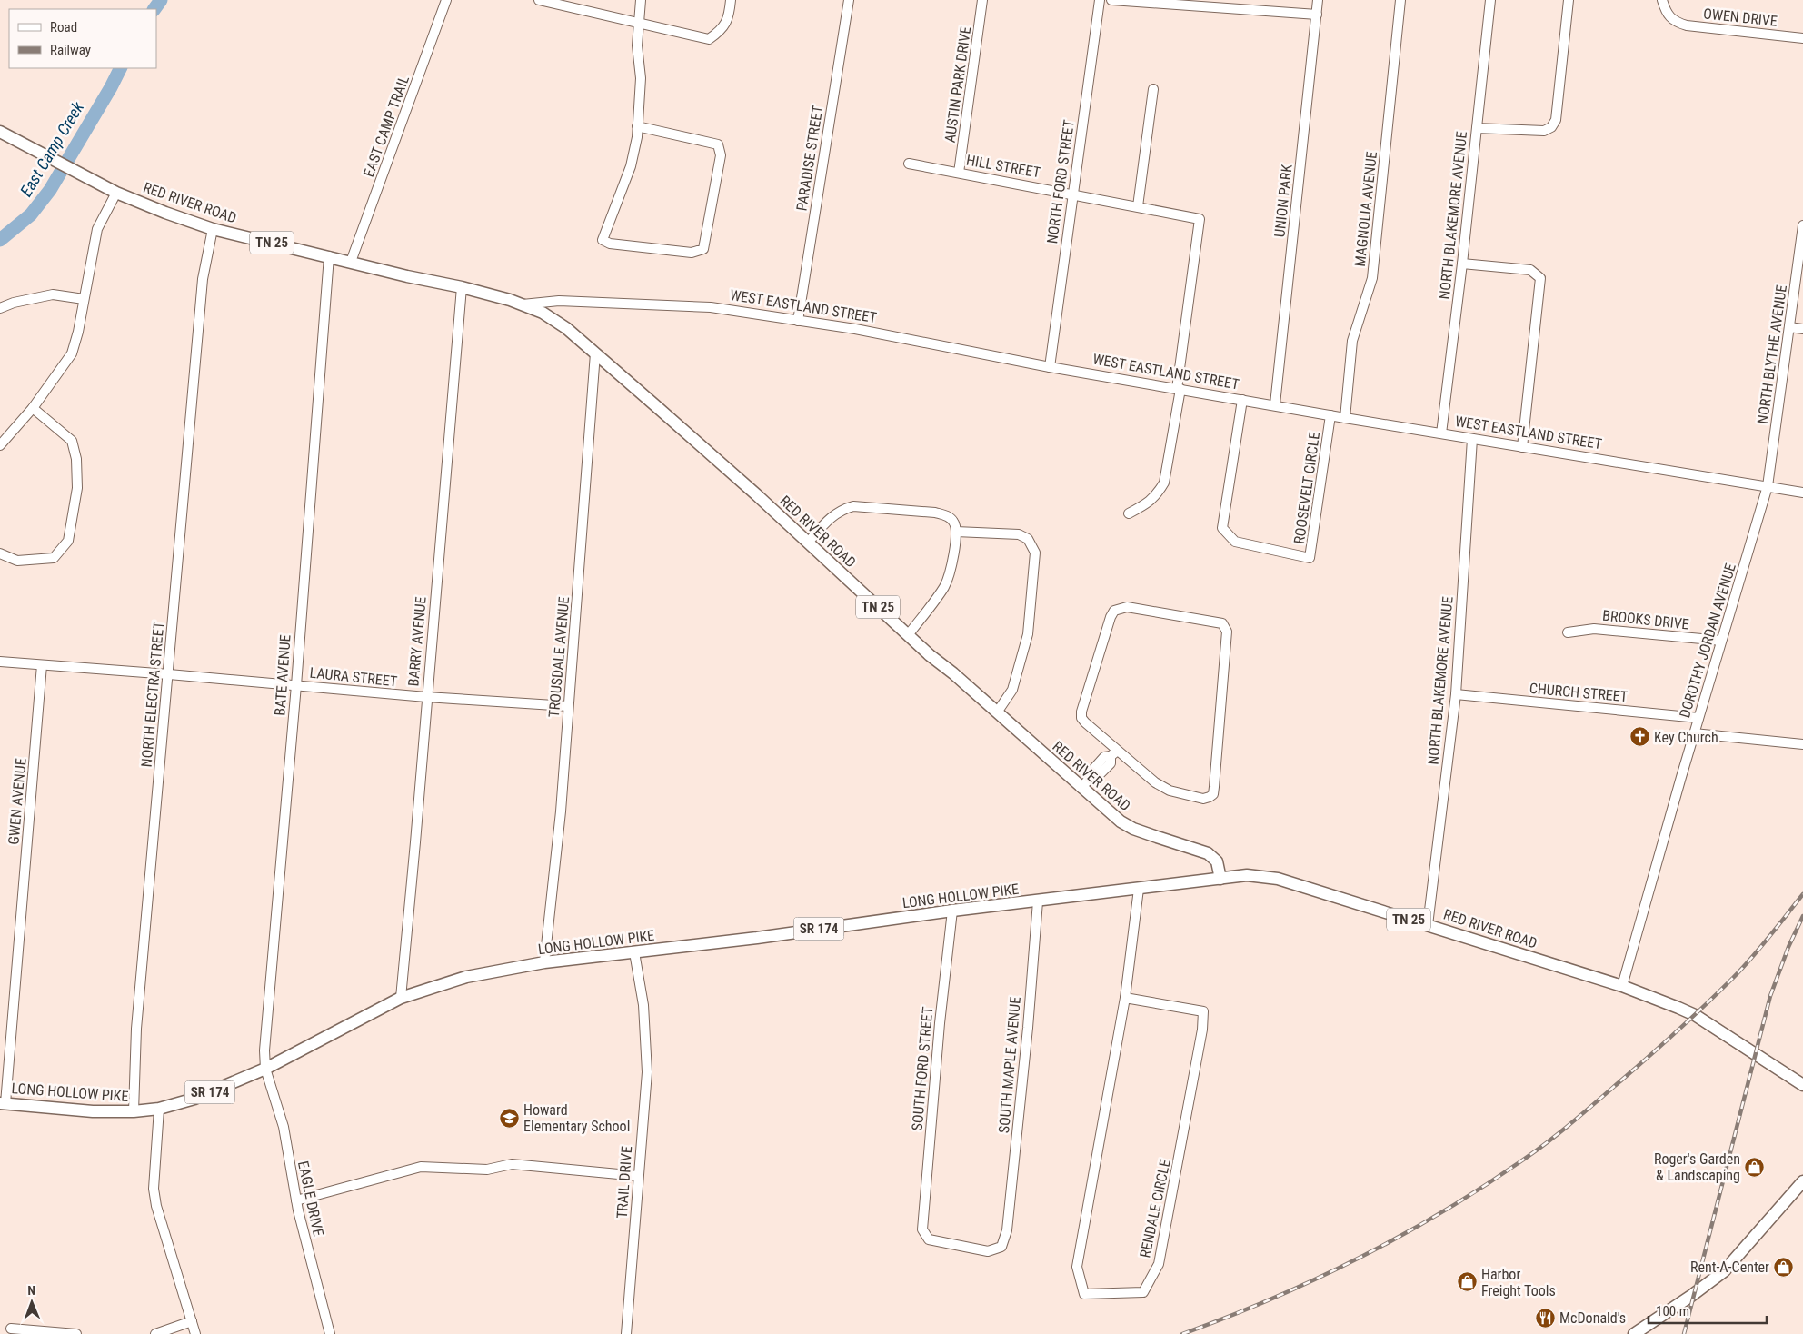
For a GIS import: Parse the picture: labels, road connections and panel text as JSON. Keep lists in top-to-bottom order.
{
  "streets": {
    "main road": [
      "RED RIVER ROAD",
      "TN 25",
      "WEST EASTLAND STREET",
      "LONG HOLLOW PIKE",
      "SR 174"
    ],
    "street": [
      "OWEN DRIVE",
      "AUSTIN PARK DRIVE",
      "EAST CAMP TRAIL",
      "PARADISE STREET",
      "HILL STREET",
      "NORTH FORD STREET",
      "UNION PARK",
      "MAGNOLIA AVENUE",
      "NORTH BLAKEMORE AVENUE",
      "NORTH BLYTHE AVENUE",
      "ROOSEVELT CIRCLE",
      "BROOKS DRIVE",
      "DOROTHY JORDAN AVENUE",
      "BARRY AVENUE",
      "TROUSDALE AVENUE",
      "BATE AVENUE",
      "LAURA STREET",
      "CHURCH STREET",
      "NORTH ELECTRA STREET",
      "GWEN AVENUE",
      "SOUTH MAPLE AVENUE",
      "SOUTH FORD STREET",
      "TRAIL DRIVE",
      "EAGLE DRIVE",
      "RENDALE CIRCLE"
    ]
  },
  "crossings": [
    ["AUSTIN PARK DRIVE", "HILL STREET"],
    ["EAST CAMP TRAIL", "RED RIVER ROAD"],
    ["PARADISE STREET", "WEST EASTLAND STREET"],
    ["HILL STREET", "NORTH FORD STREET"],
    ["HILL STREET", "WEST EASTLAND STREET"],
    ["NORTH FORD STREET", "WEST EASTLAND STREET"],
    ["UNION PARK", "WEST EASTLAND STREET"],
    ["RED RIVER ROAD", "NORTH BLAKEMORE AVENUE"],
    ["RED RIVER ROAD", "WEST EASTLAND STREET"],
    ["RED RIVER ROAD", "DOROTHY JORDAN AVENUE"],
    ["RED RIVER ROAD", "BARRY AVENUE"],
    ["RED RIVER ROAD", "TROUSDALE AVENUE"],
    ["RED RIVER ROAD", "BATE AVENUE"],
    ["RED RIVER ROAD", "NORTH ELECTRA STREET"],
    ["RED RIVER ROAD", "LONG HOLLOW PIKE"],
    ["MAGNOLIA AVENUE", "WEST EASTLAND STREET"],
    ["NORTH BLAKEMORE AVENUE", "WEST EASTLAND STREET"],
    ["NORTH BLAKEMORE AVENUE", "CHURCH STREET"],
    ["WEST EASTLAND STREET", "NORTH BLYTHE AVENUE"],
    ["WEST EASTLAND STREET", "ROOSEVELT CIRCLE"],
    ["WEST EASTLAND STREET", "DOROTHY JORDAN AVENUE"],
    ["WEST EASTLAND STREET", "BARRY AVENUE"],
    ["NORTH BLYTHE AVENUE", "DOROTHY JORDAN AVENUE"],
    ["BROOKS DRIVE", "DOROTHY JORDAN AVENUE"],
    ["DOROTHY JORDAN AVENUE", "CHURCH STREET"],
    ["BARRY AVENUE", "LAURA STREET"],
    ["BARRY AVENUE", "LONG HOLLOW PIKE"],
    ["TROUSDALE AVENUE", "LAURA STREET"],
    ["TROUSDALE AVENUE", "LONG HOLLOW PIKE"],
    ["BATE AVENUE", "LAURA STREET"],
    ["BATE AVENUE", "LONG HOLLOW PIKE"],
    ["BATE AVENUE", "EAGLE DRIVE"],
    ["LAURA STREET", "NORTH ELECTRA STREET"],
    ["LAURA STREET", "GWEN AVENUE"],
    ["NORTH ELECTRA STREET", "LONG HOLLOW PIKE"],
    ["GWEN AVENUE", "LONG HOLLOW PIKE"],
    ["LONG HOLLOW PIKE", "SOUTH MAPLE AVENUE"],
    ["LONG HOLLOW PIKE", "SOUTH FORD STREET"],
    ["LONG HOLLOW PIKE", "TRAIL DRIVE"],
    ["LONG HOLLOW PIKE", "EAGLE DRIVE"],
    ["LONG HOLLOW PIKE", "RENDALE CIRCLE"],
    ["SOUTH MAPLE AVENUE", "SOUTH FORD STREET"]
  ],
  "water": ["East Camp Creek"],
  "places": {
    "church": ["Key Church"],
    "school or university": ["Howard Elementary School"],
    "shop": ["Roger's Garden & Landscaping", "Rent-A-Center", "Harbor Freight Tools"],
    "restaurant": ["McDonald's"]
  },
  "legend": ["Road", "Railway"],
  "scale_bar": "100 m",
  "north": "top"
}
